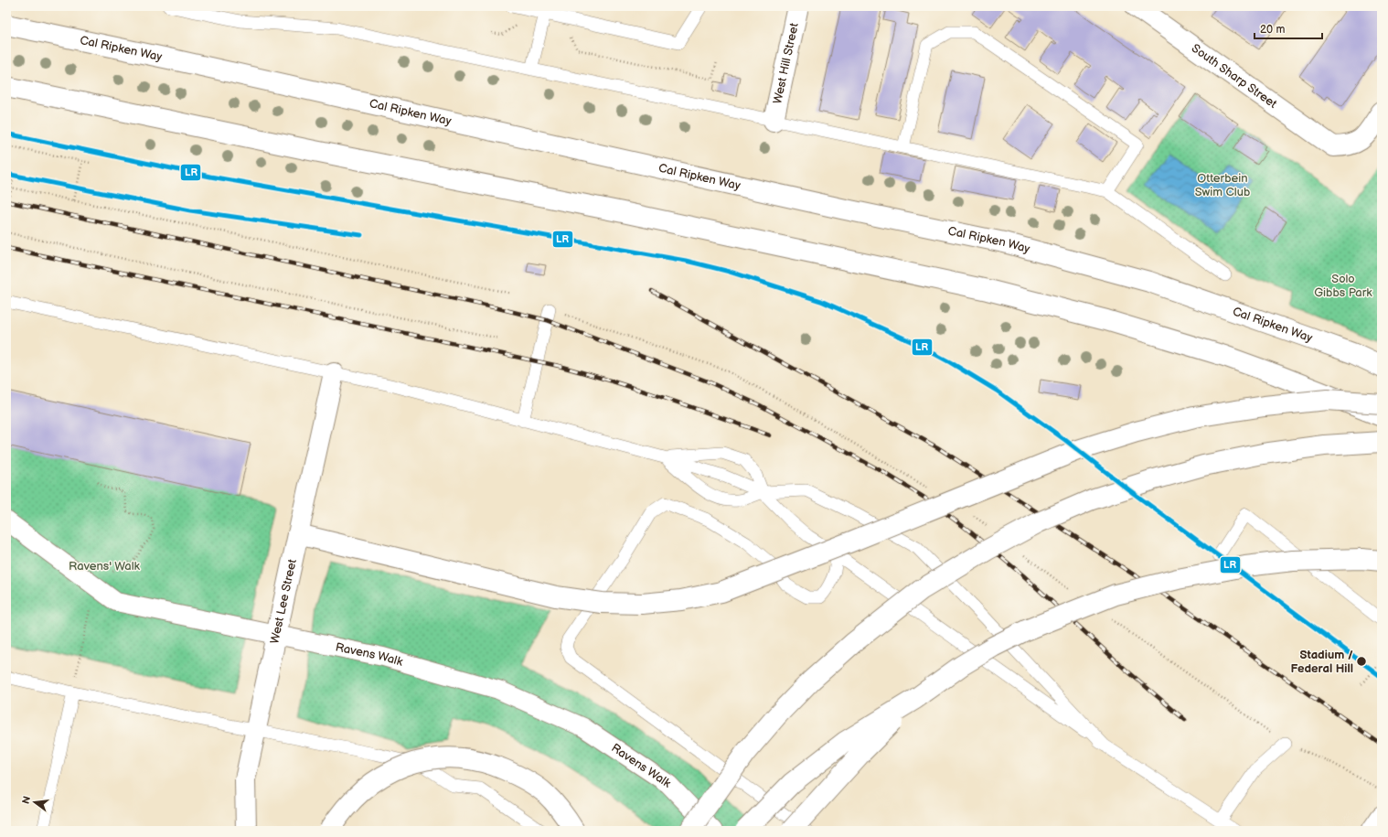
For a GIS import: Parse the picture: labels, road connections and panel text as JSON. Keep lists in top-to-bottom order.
{
  "streets": {
    "main road": [
      "Cal Ripken Way",
      "West Hill Street",
      "South Sharp Street",
      "West Lee Street"
    ],
    "street": ["Ravens Walk"]
  },
  "crossings": [
    ["West Lee Street", "Ravens Walk"]
  ],
  "parks": ["Otterbein Swim Club", "Solo Gibbs Park", "Ravens' Walk"],
  "places": ["Stadium / Federal Hill"],
  "lines": ["transit line LR"],
  "scale_bar": "20 m",
  "north": "left"
}
